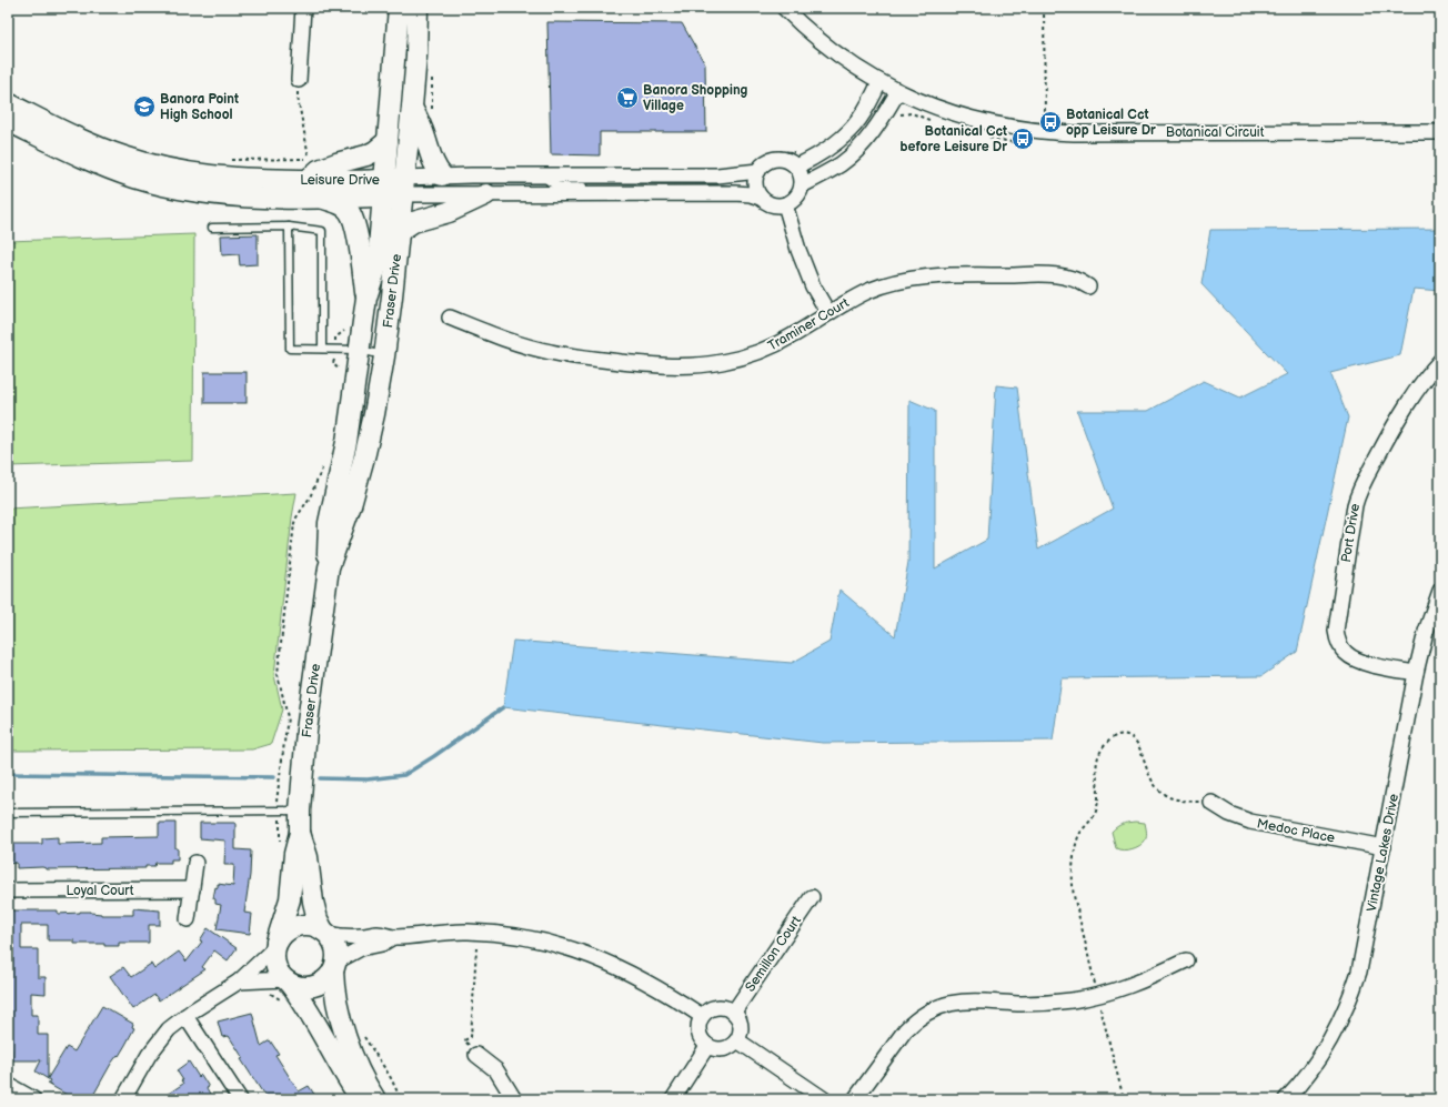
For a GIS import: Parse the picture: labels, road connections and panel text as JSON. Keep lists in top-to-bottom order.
{
  "streets": {
    "street": [
      "Botanical Circuit",
      "Leisure Drive",
      "Fraser Drive",
      "Traminer Court",
      "Port Drive",
      "Medoc Place",
      "Vintage Lakes Drive",
      "Loyal Court",
      "Semillon Court"
    ]
  },
  "crossings": [
    ["Leisure Drive", "Fraser Drive"],
    ["Port Drive", "Vintage Lakes Drive"],
    ["Medoc Place", "Vintage Lakes Drive"]
  ],
  "places": {
    "supermarket": ["Banora Shopping Village"],
    "school or university": ["Banora Point High School"],
    "bus stop": ["Botanical Cct opp Leisure Dr", "Botanical Cct before Leisure Dr"]
  }
}
